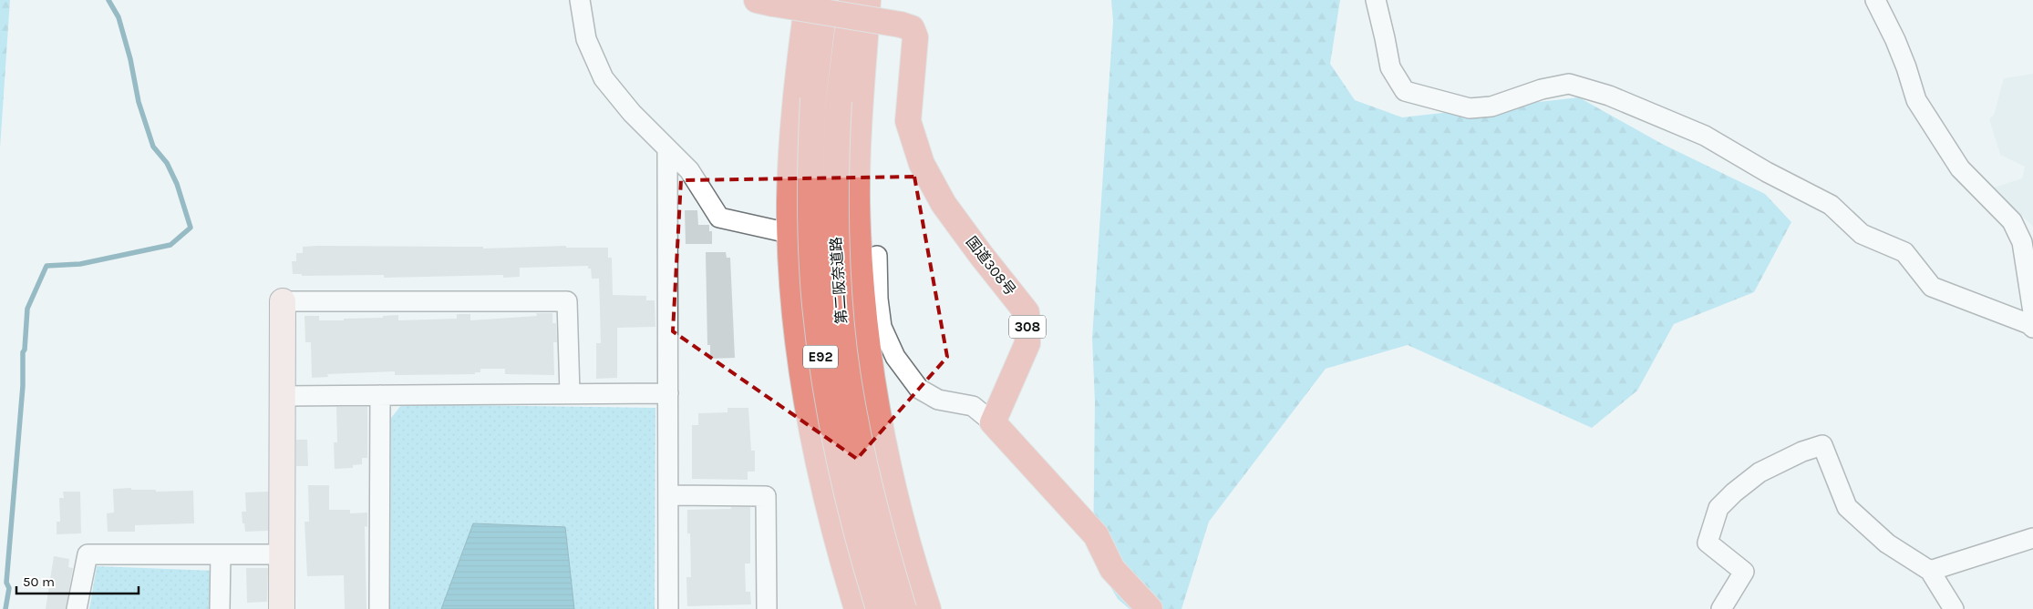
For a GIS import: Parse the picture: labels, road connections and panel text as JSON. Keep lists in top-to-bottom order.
{
  "streets": {
    "highway": [
      "国道308号",
      "第二阪奈道路",
      "308",
      "E92"
    ]
  },
  "scale_bar": "50 m"
}
